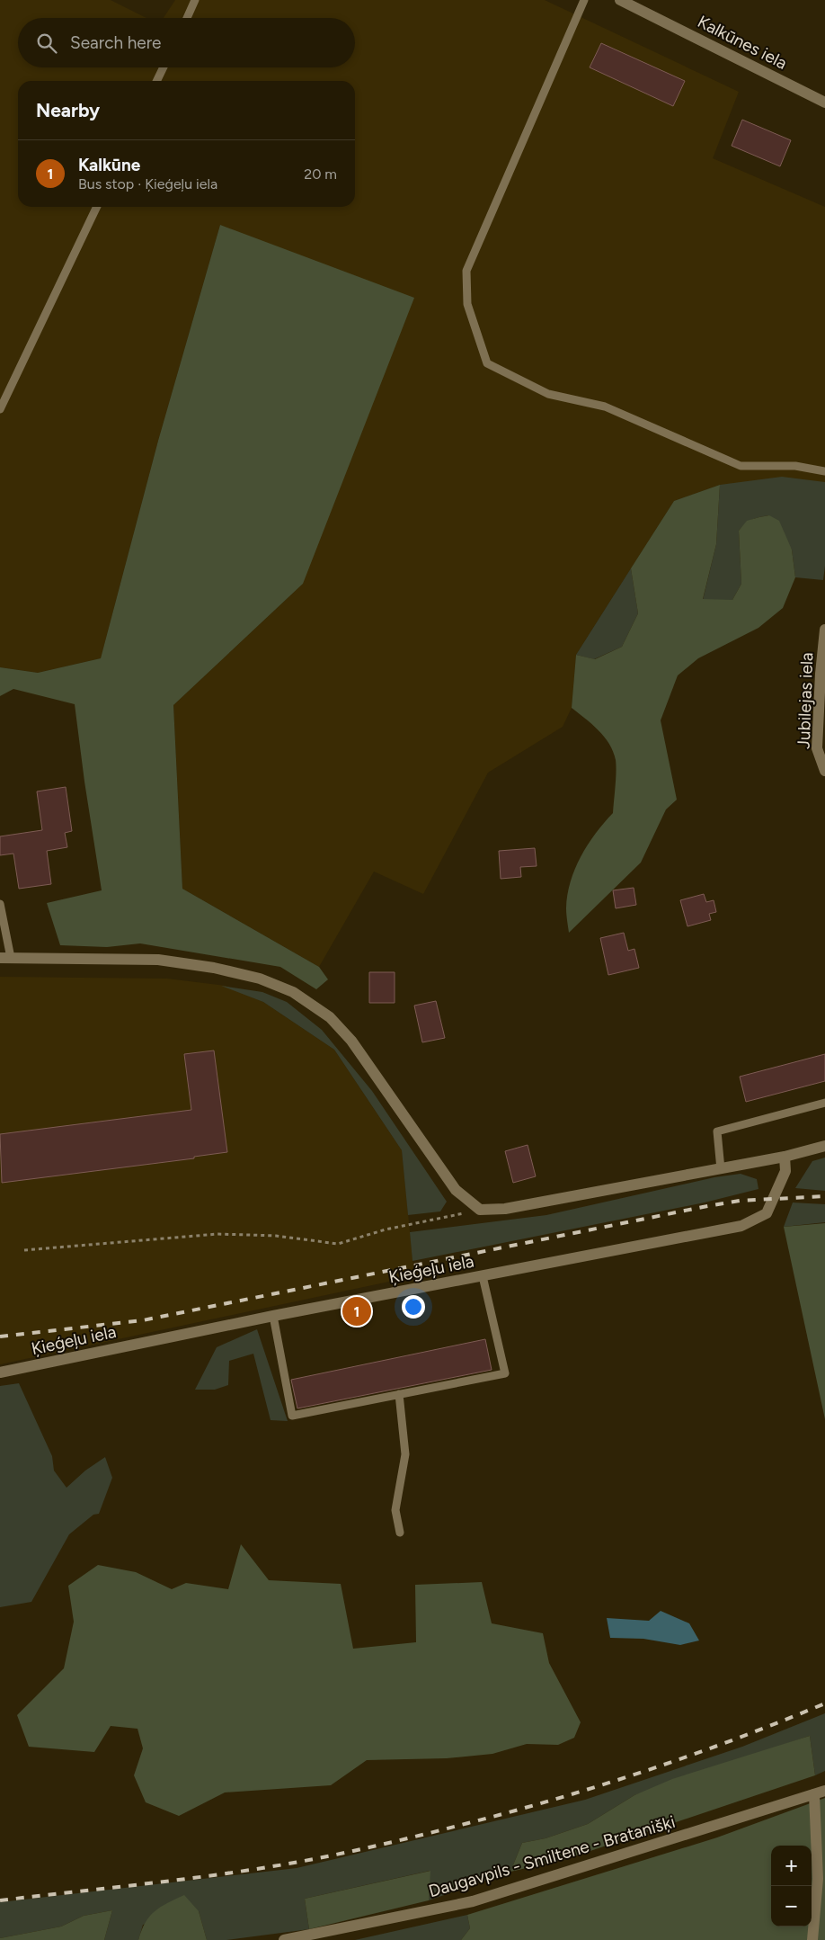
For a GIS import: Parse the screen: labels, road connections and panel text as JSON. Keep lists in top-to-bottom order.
{
  "streets": {
    "street": [
      "Kalkūnes iela",
      "Jubilejas iela",
      "Ķieģeļu iela",
      "Daugavpils - Smiltene - Bratanišķi"
    ]
  },
  "page": {
    "search": "Search here",
    "heading": "Nearby",
    "list": [
      {
        "mark": "1",
        "name": "Kalkūne",
        "note": "Bus stop · Ķieģeļu iela",
        "value": "20 m"
      }
    ],
    "pins": "1",
    "map_buttons": ["+", "−"]
  }
}
